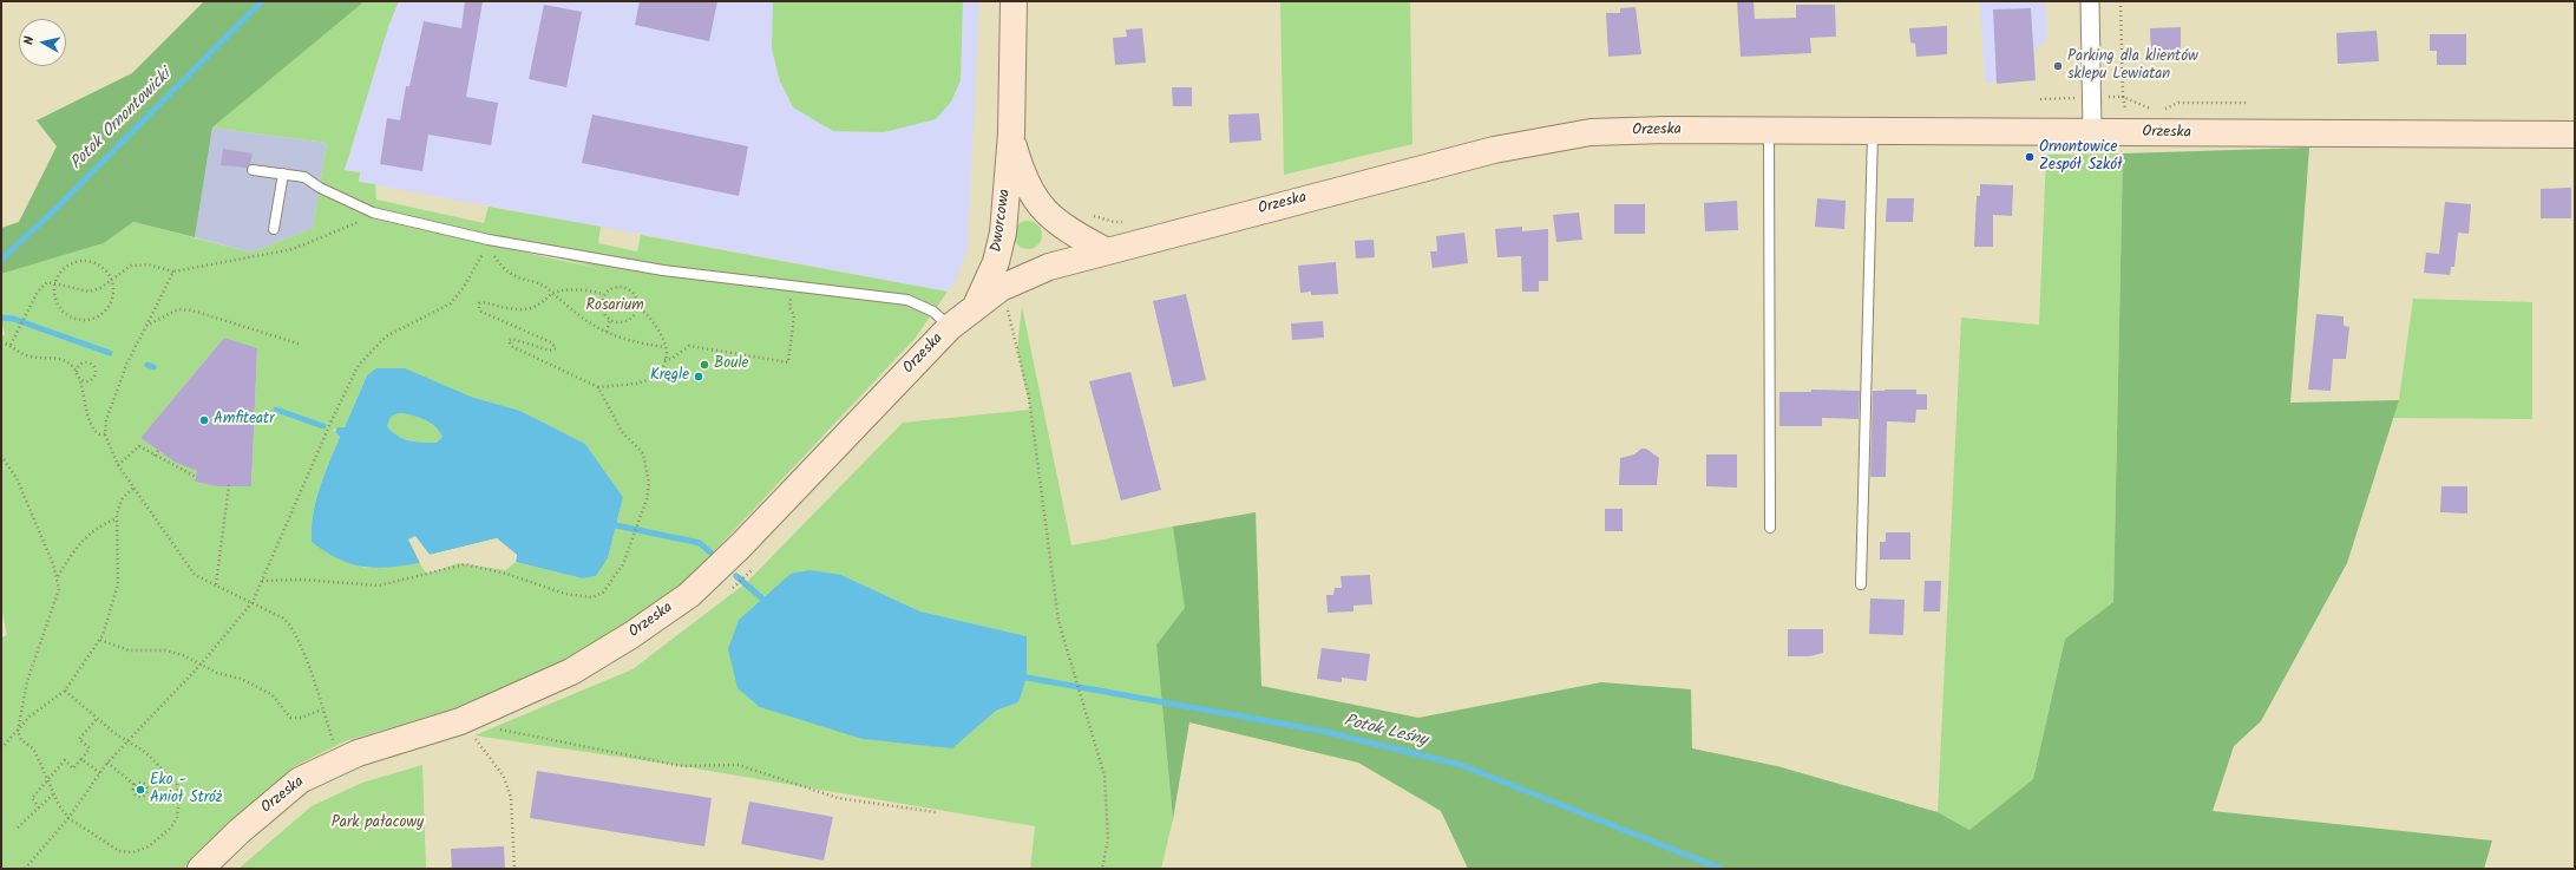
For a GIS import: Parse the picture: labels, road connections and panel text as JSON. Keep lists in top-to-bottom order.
{
  "streets": {
    "street": ["Orzeska", "Dworcowa"]
  },
  "crossings": [
    ["Orzeska", "Dworcowa"]
  ],
  "water": ["Potok Ornontowicki", "Potok Leśny"],
  "parks": ["Rosarium", "Park pałacowy"],
  "places": [
    "Parking dla klientów sklepu Lewiatan",
    "Ornontowice Zespół Szkół",
    "Boule",
    "Kręgle",
    "Amfiteatr",
    "Eko - Anioł Stróż"
  ],
  "north": "left"
}
